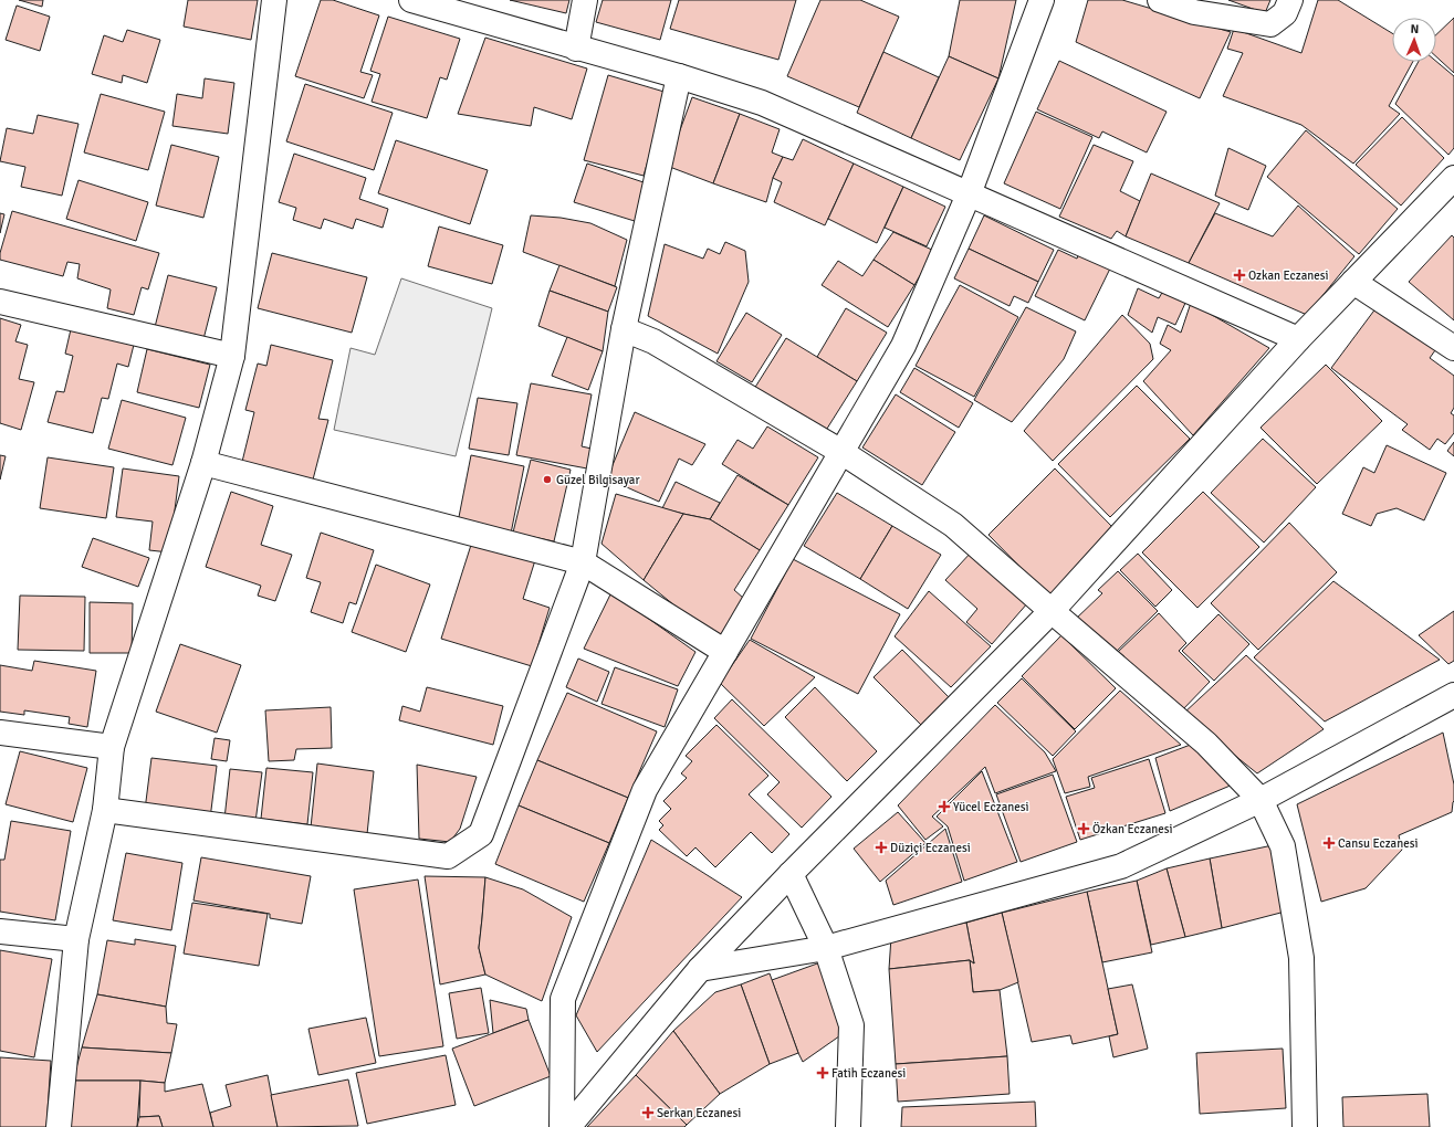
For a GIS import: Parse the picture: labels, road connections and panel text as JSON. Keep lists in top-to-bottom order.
{
  "places": {
    "health": [
      "Ozkan Eczanesi",
      "Yücel Eczanesi",
      "Özkan Eczanesi",
      "Cansu Eczanesi",
      "Düziçi Eczanesi",
      "Fatih Eczanesi",
      "Serkan Eczanesi"
    ],
    "other": ["Güzel Bilgisayar"]
  },
  "north": "top"
}
